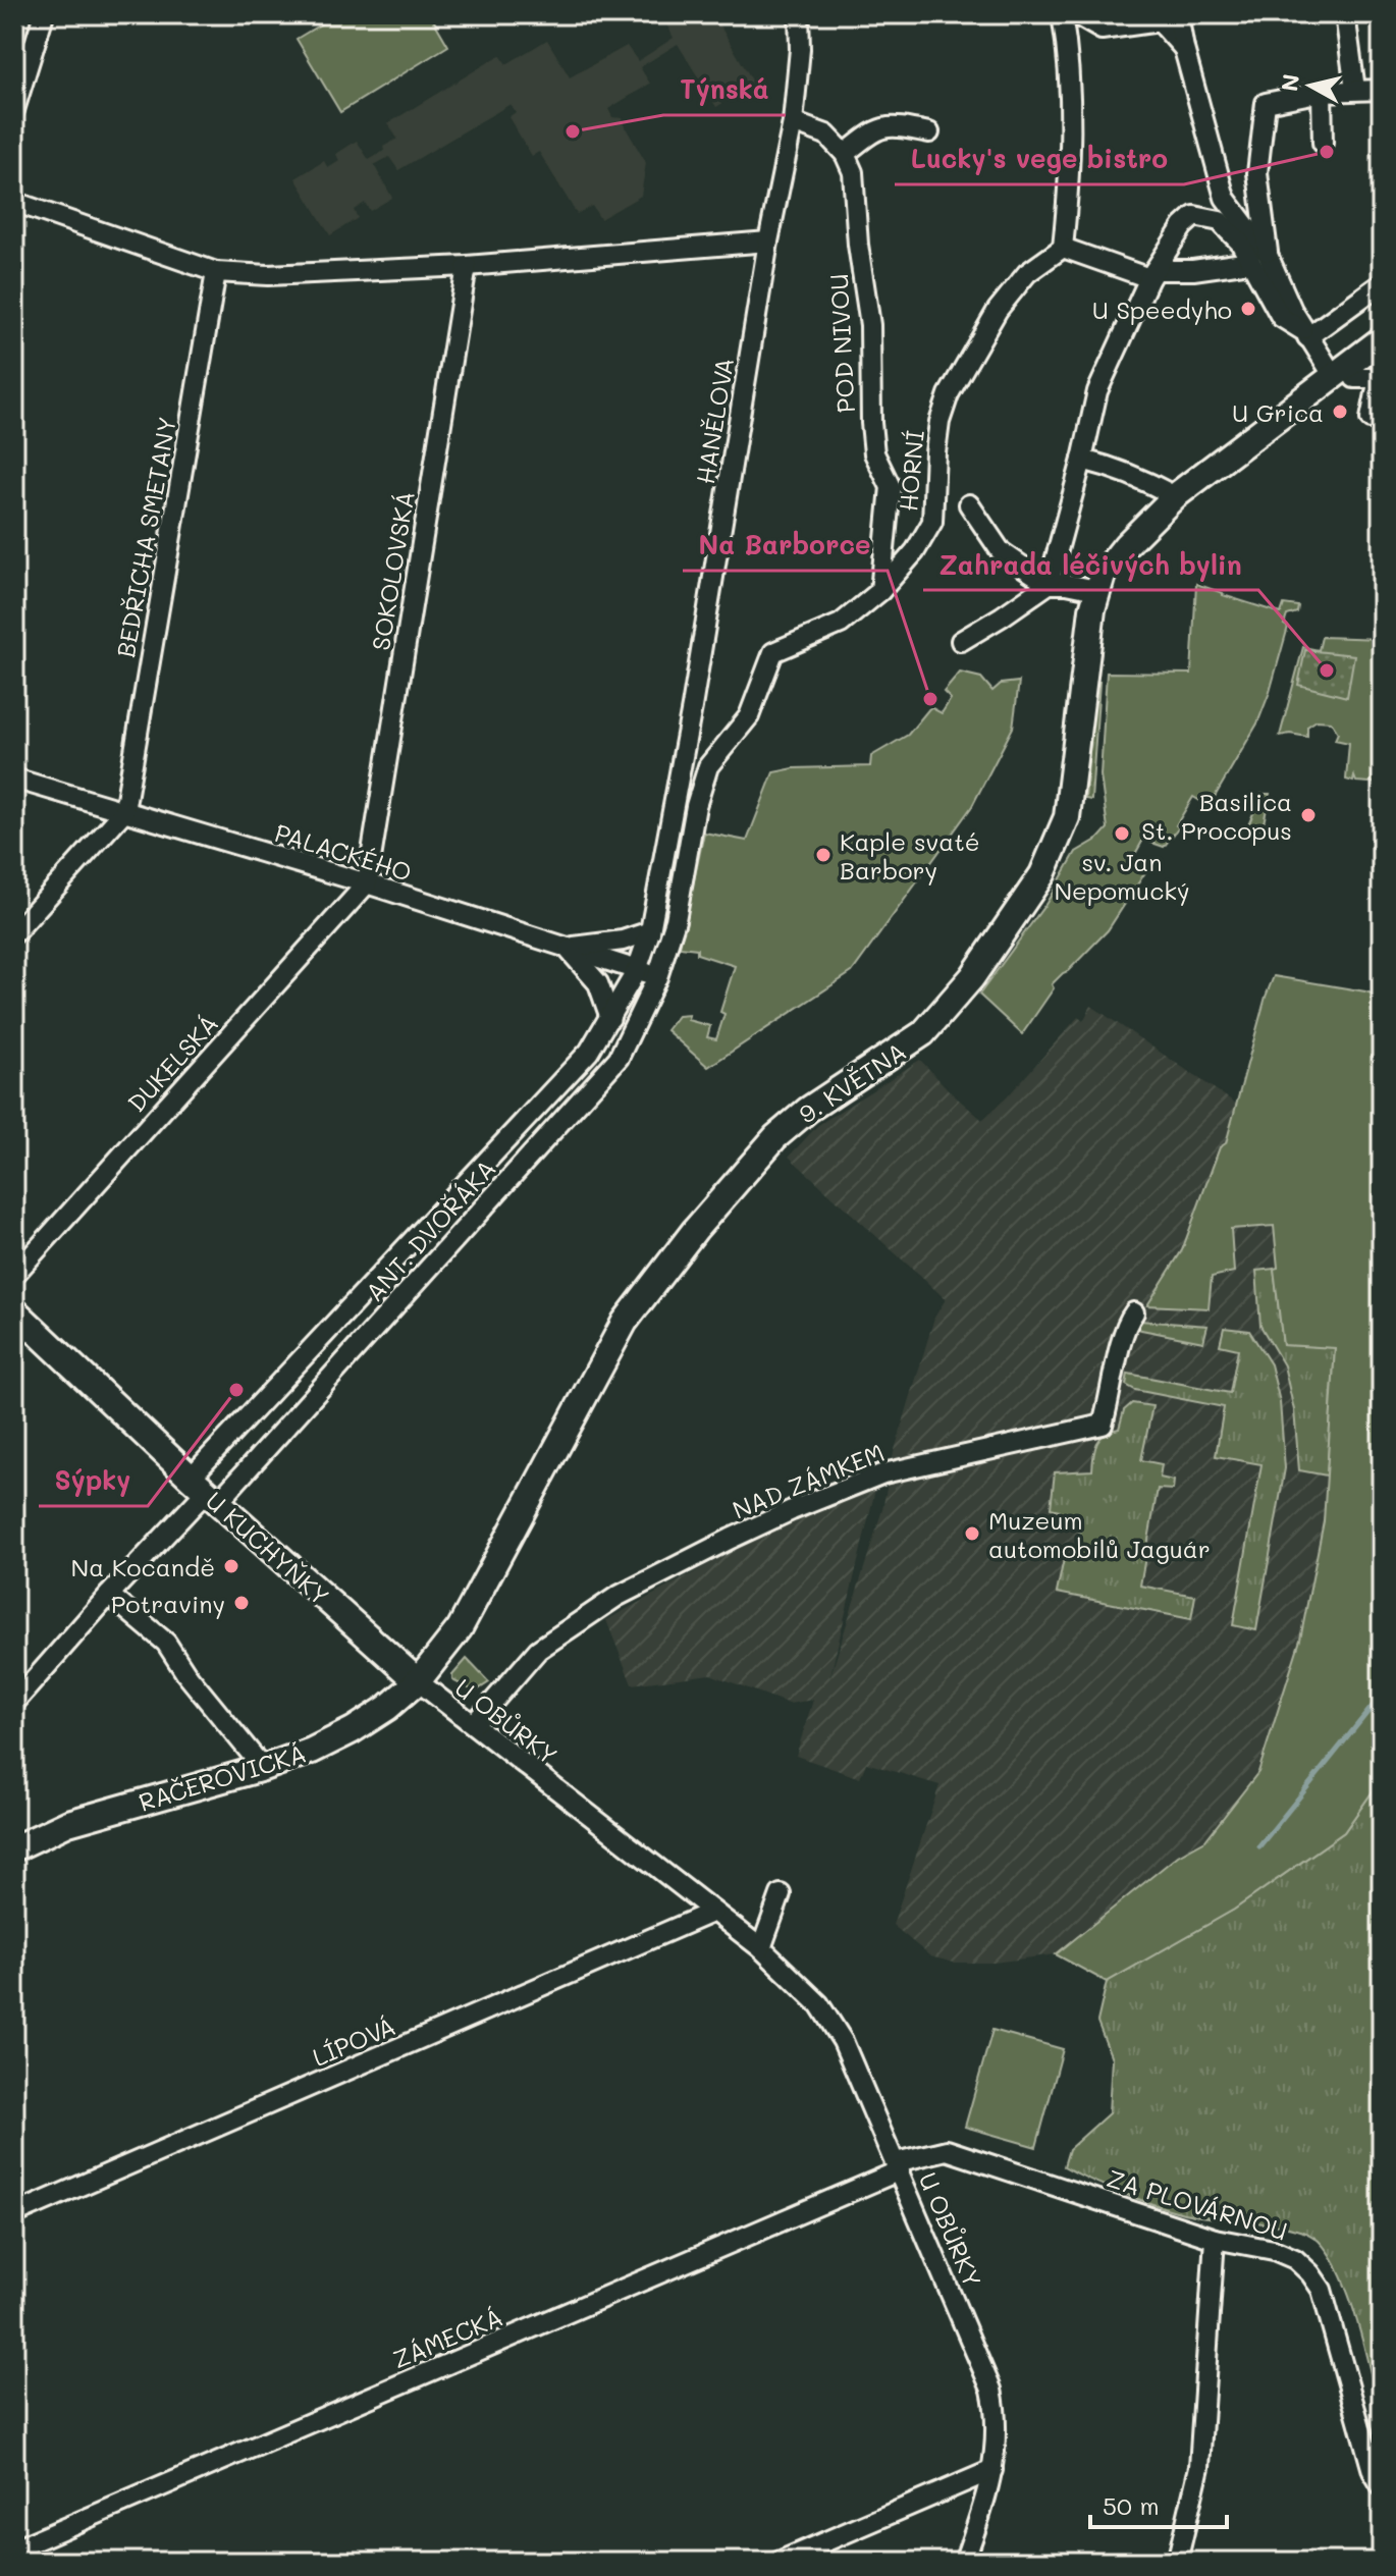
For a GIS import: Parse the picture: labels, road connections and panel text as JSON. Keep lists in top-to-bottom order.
{
  "streets": {
    "main road": ["9. KVĚTNA", "U KUCHYŇKY", "RAČEROVICKÁ"],
    "street": [
      "POD NIVOU",
      "HANĚLOVA",
      "HORNÍ",
      "BEDŘICHA SMETANY",
      "SOKOLOVSKÁ",
      "PALACKÉHO",
      "DUKELSKÁ",
      "ANT. DVOŘÁKA",
      "NAD ZÁMKEM",
      "U OBŮRKY",
      "LÍPOVÁ",
      "ZA PLOVÁRNOU",
      "ZÁMECKÁ"
    ]
  },
  "crossings": [
    ["POD NIVOU", "HORNÍ"],
    ["HANĚLOVA", "PALACKÉHO"],
    ["HANĚLOVA", "ANT. DVOŘÁKA"],
    ["HORNÍ", "PALACKÉHO"],
    ["HORNÍ", "ANT. DVOŘÁKA"],
    ["BEDŘICHA SMETANY", "PALACKÉHO"],
    ["SOKOLOVSKÁ", "PALACKÉHO"],
    ["SOKOLOVSKÁ", "DUKELSKÁ"],
    ["PALACKÉHO", "DUKELSKÁ"],
    ["PALACKÉHO", "ANT. DVOŘÁKA"],
    ["9. KVĚTNA", "U KUCHYŇKY"],
    ["9. KVĚTNA", "U OBŮRKY"],
    ["9. KVĚTNA", "RAČEROVICKÁ"],
    ["ANT. DVOŘÁKA", "U KUCHYŇKY"],
    ["NAD ZÁMKEM", "U OBŮRKY"],
    ["U KUCHYŇKY", "U OBŮRKY"],
    ["U KUCHYŇKY", "RAČEROVICKÁ"],
    ["U OBŮRKY", "RAČEROVICKÁ"],
    ["U OBŮRKY", "LÍPOVÁ"],
    ["U OBŮRKY", "ZA PLOVÁRNOU"],
    ["U OBŮRKY", "ZÁMECKÁ"],
    ["ZA PLOVÁRNOU", "ZÁMECKÁ"]
  ],
  "places": [
    "Týnská",
    "Lucky's vege bistro",
    "U Speedyho",
    "U Grica",
    "Zahrada léčivých bylin",
    "Na Barborce",
    "Basilica St. Procopus",
    "sv. Jan Nepomucký",
    "Kaple svaté Barbory",
    "Sýpky",
    "Muzeum automobilů Jaguár",
    "Na Kocandě",
    "Potraviny"
  ],
  "scale_bar": "50 m",
  "north": "left"
}
